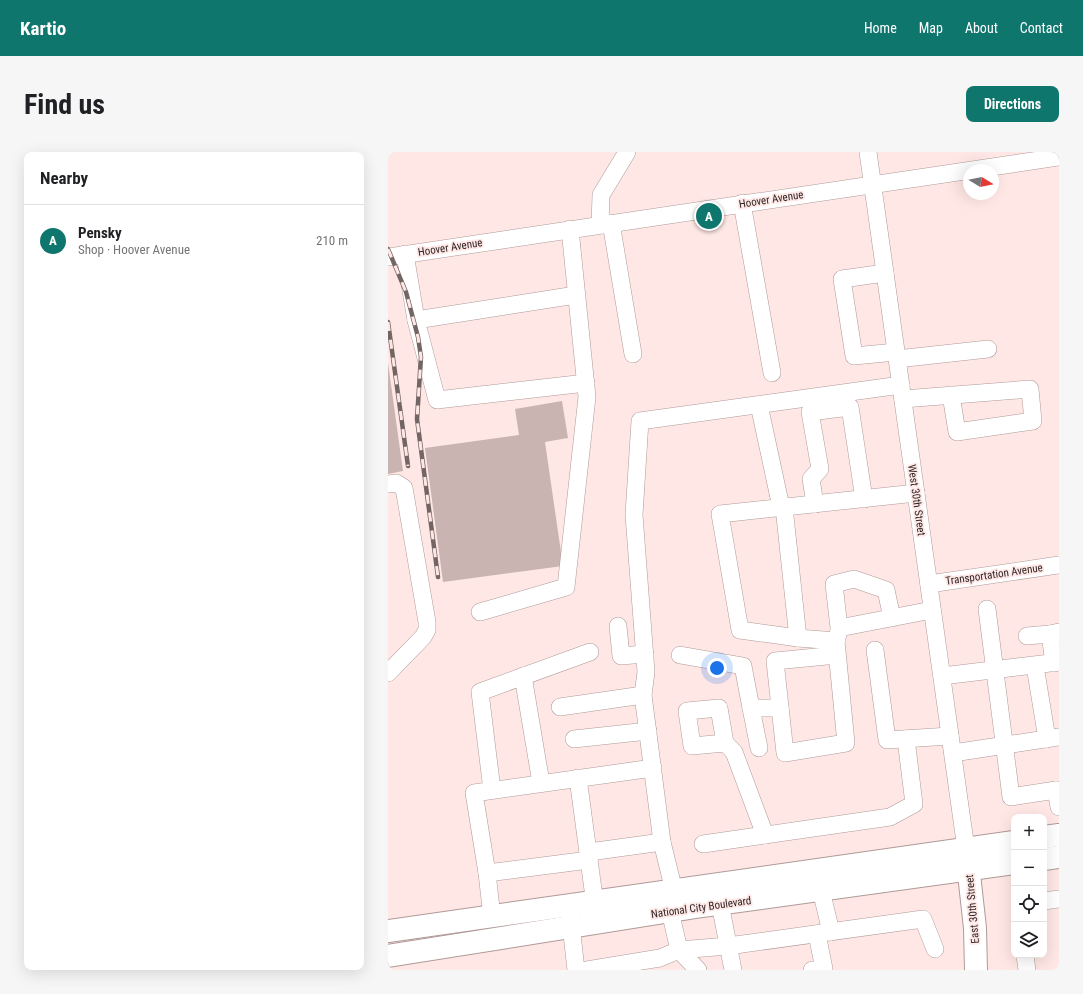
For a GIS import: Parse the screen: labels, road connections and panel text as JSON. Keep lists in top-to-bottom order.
{
  "streets": {
    "main road": ["National City Boulevard", "East 30th Street"],
    "street": ["Hoover Avenue", "West 30th Street", "Transportation Avenue"]
  },
  "crossings": [
    ["Hoover Avenue", "West 30th Street"],
    ["West 30th Street", "Transportation Avenue"],
    ["West 30th Street", "National City Boulevard"],
    ["West 30th Street", "East 30th Street"],
    ["National City Boulevard", "East 30th Street"]
  ],
  "north": "right",
  "page": {
    "header": "Kartio",
    "nav": [
      "Home",
      "Map",
      "About",
      "Contact"
    ],
    "buttons": "Directions",
    "title": "Find us",
    "heading": "Nearby",
    "pins": "A",
    "list": [
      {
        "mark": "A",
        "name": "Pensky",
        "note": "Shop · Hoover Avenue",
        "value": "210 m"
      }
    ],
    "map_buttons": ["+", "−"]
  }
}
